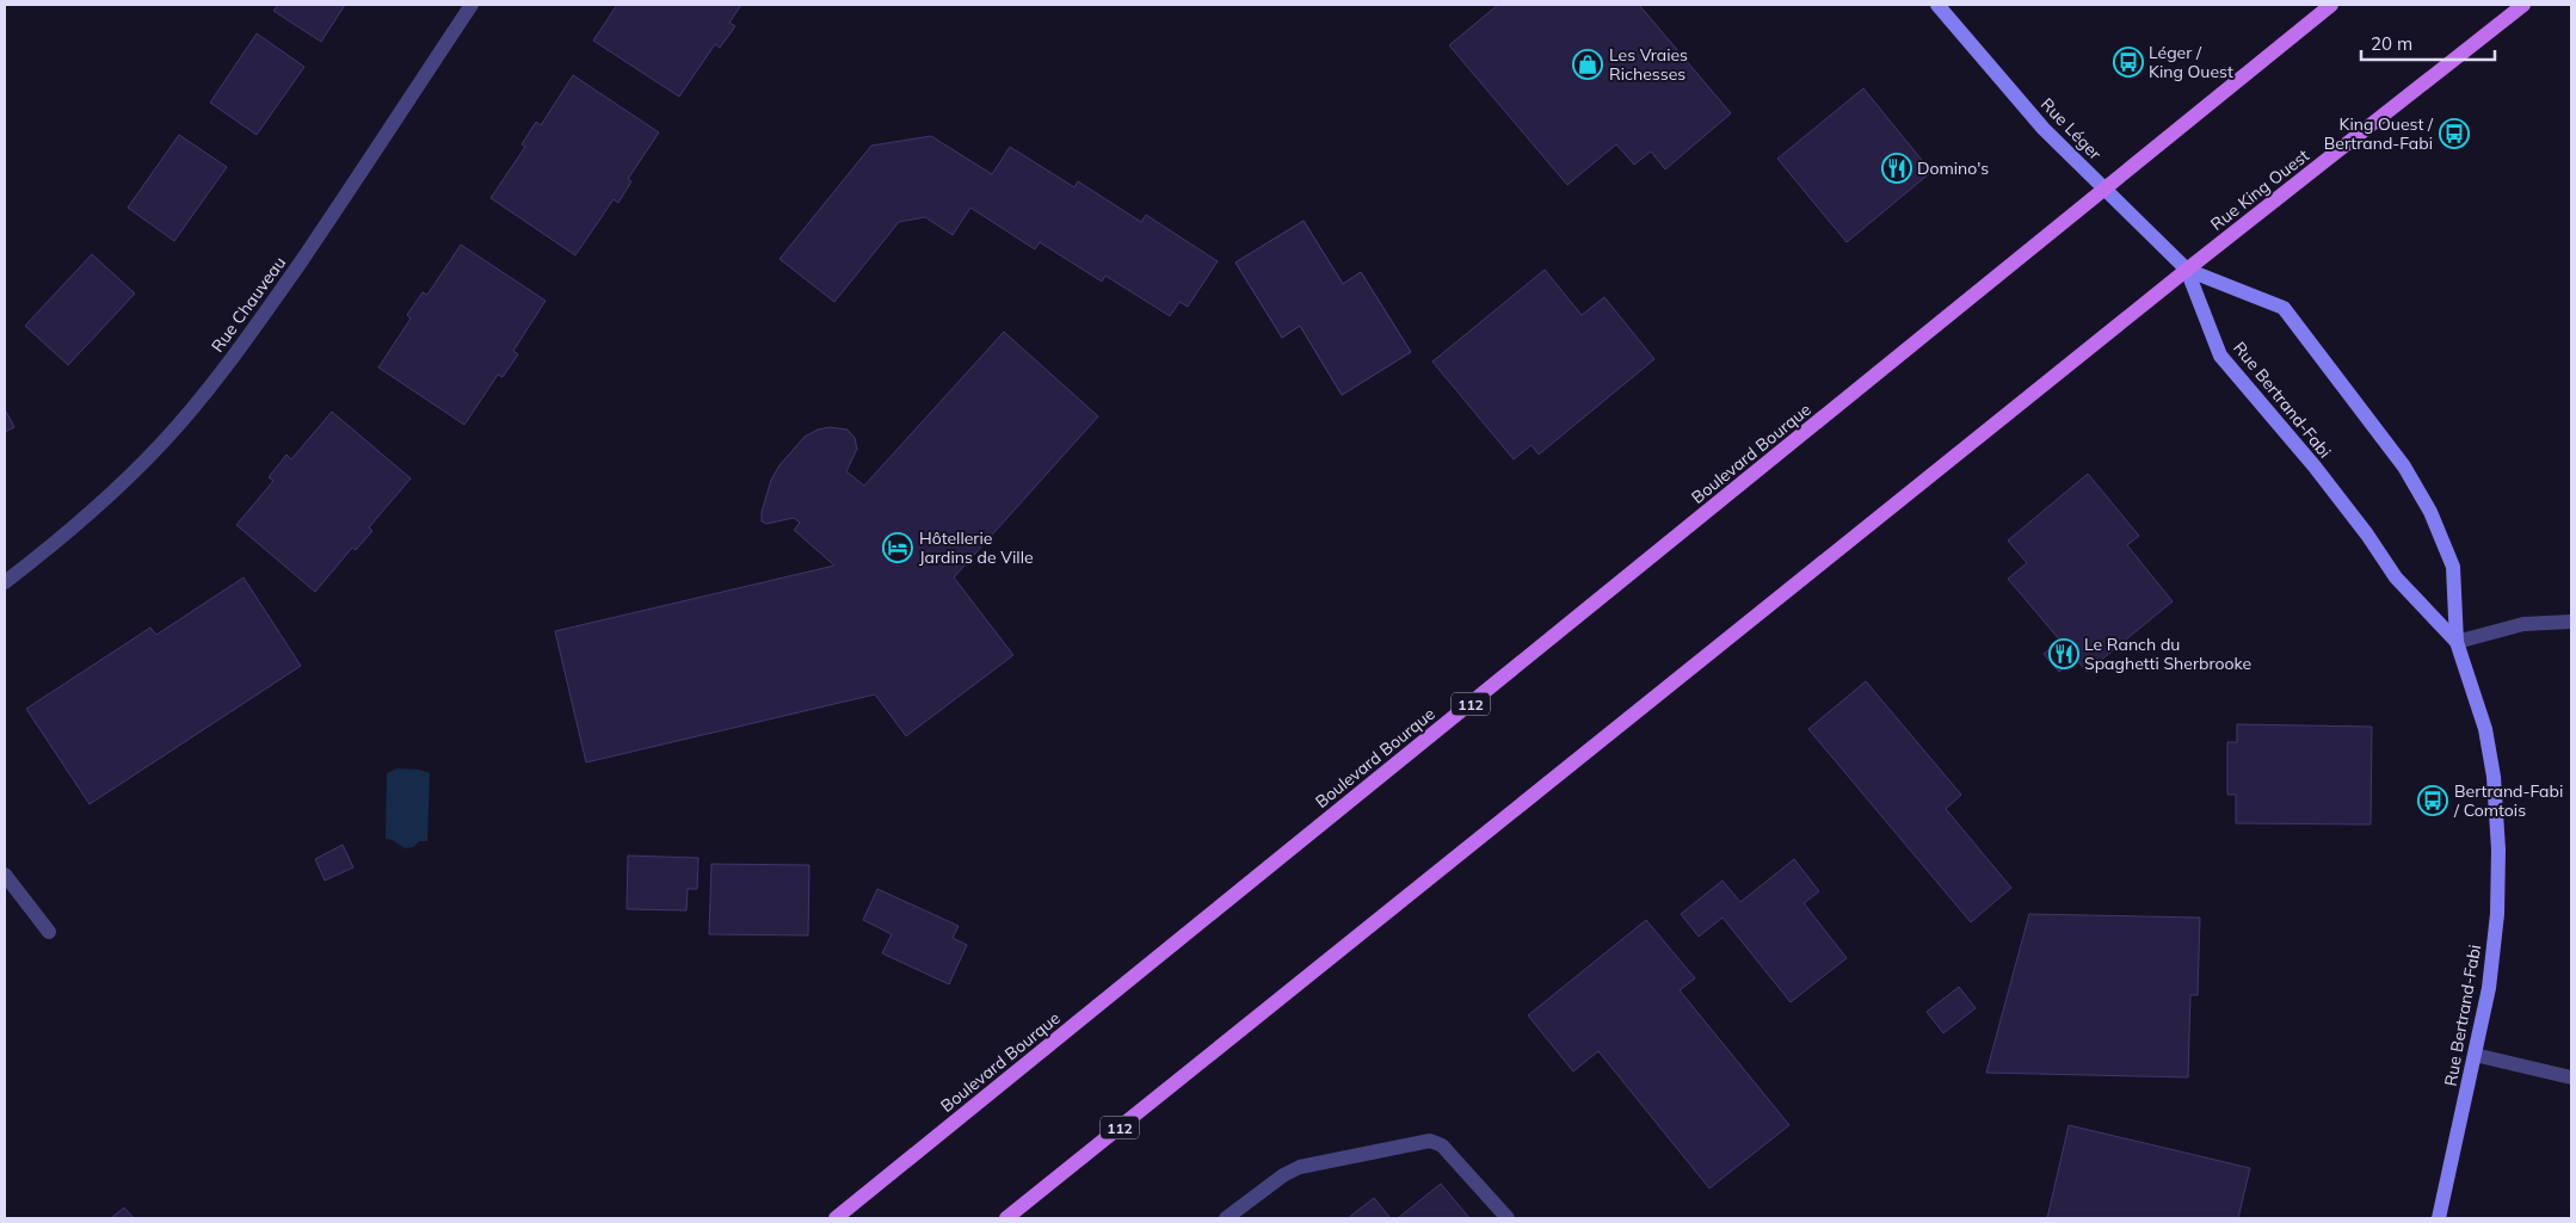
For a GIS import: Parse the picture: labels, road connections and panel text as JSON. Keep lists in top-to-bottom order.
{
  "streets": {
    "main road": ["Rue King Ouest", "Boulevard Bourque", "112"],
    "street": ["Rue Léger", "Rue Chauveau", "Rue Bertrand-Fabi"]
  },
  "crossings": [
    ["Rue Léger", "Rue King Ouest"],
    ["Rue Léger", "Rue Bertrand-Fabi"],
    ["Rue Léger", "Boulevard Bourque"],
    ["Rue Léger", "112"],
    ["Rue King Ouest", "Rue Bertrand-Fabi"],
    ["Rue King Ouest", "112"],
    ["Rue Bertrand-Fabi", "112"],
    ["Boulevard Bourque", "112"]
  ],
  "places": {
    "bus stop": ["Léger / King Ouest", "King Ouest / Bertrand-Fabi", "Bertrand-Fabi / Comtois"],
    "shop": ["Les Vraies Richesses"],
    "restaurant": ["Domino's", "Le Ranch du Spaghetti Sherbrooke"],
    "hotel": ["Hôtellerie Jardins de Ville"]
  },
  "scale_bar": "20 m"
}
